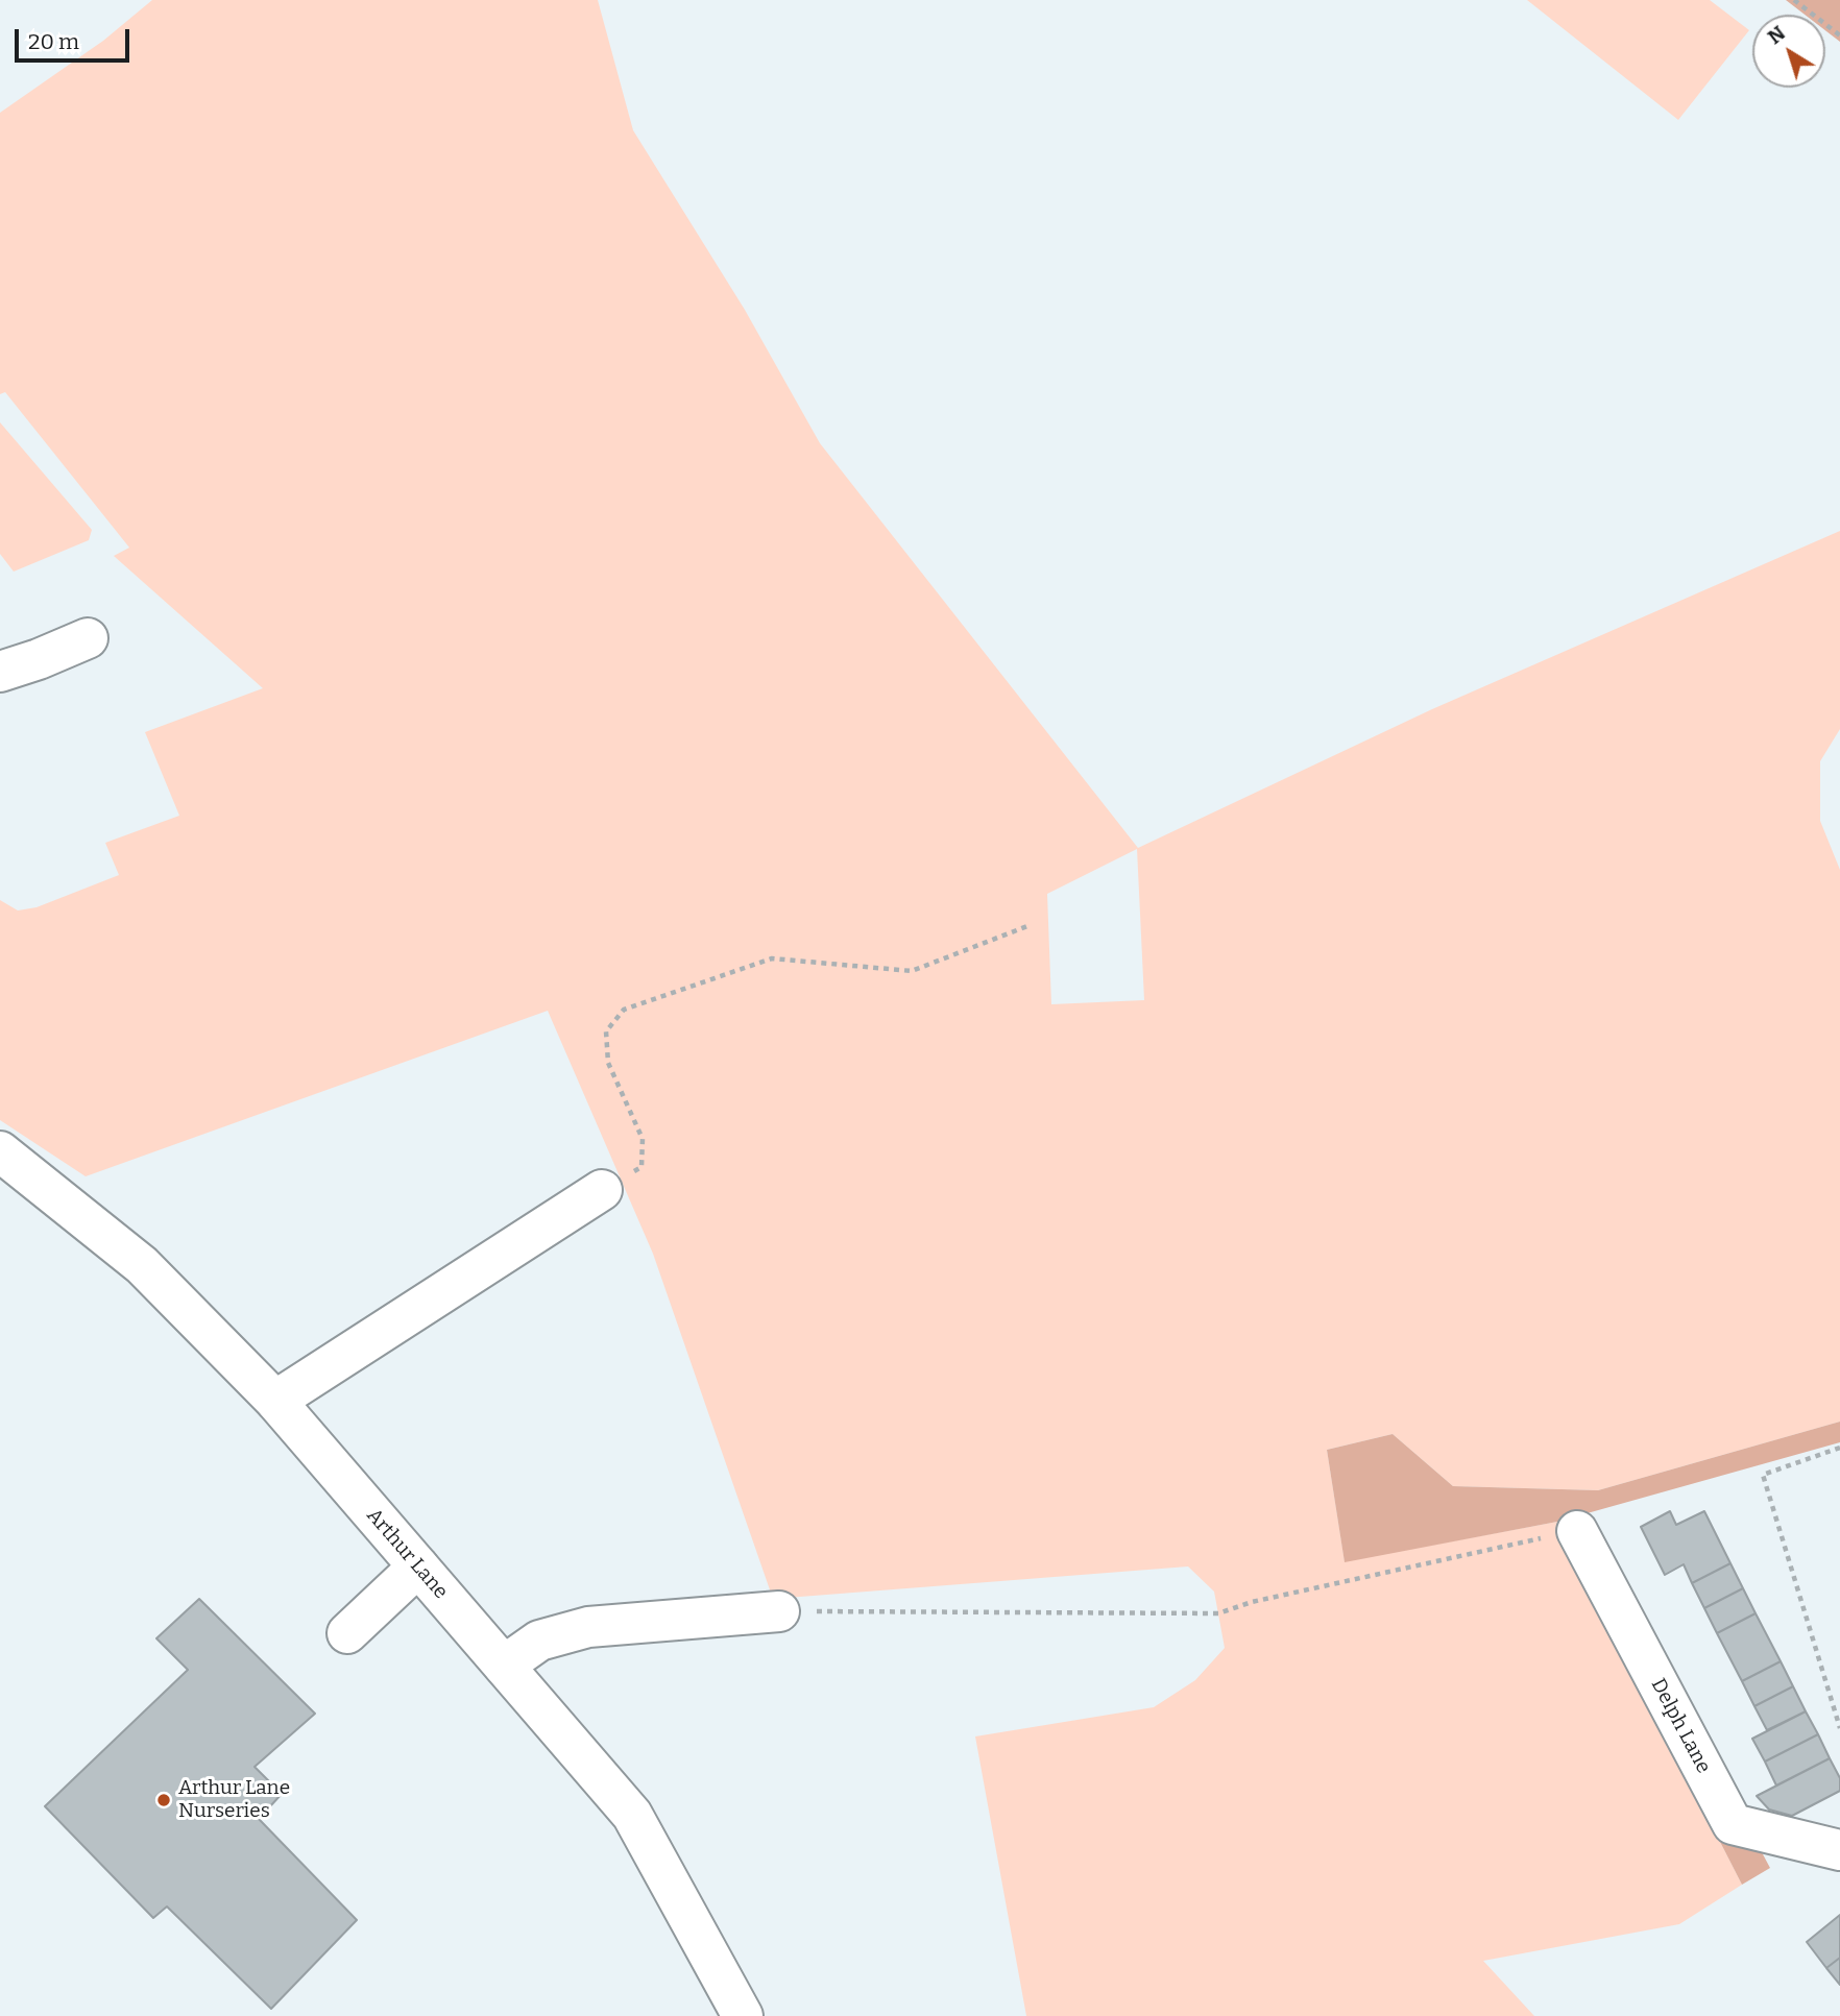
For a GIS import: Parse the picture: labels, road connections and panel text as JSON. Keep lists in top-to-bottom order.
{
  "streets": {
    "main road": ["Arthur Lane", "Delph Lane"]
  },
  "places": ["Arthur Lane Nurseries"],
  "scale_bar": "20 m",
  "north": "top left"
}
